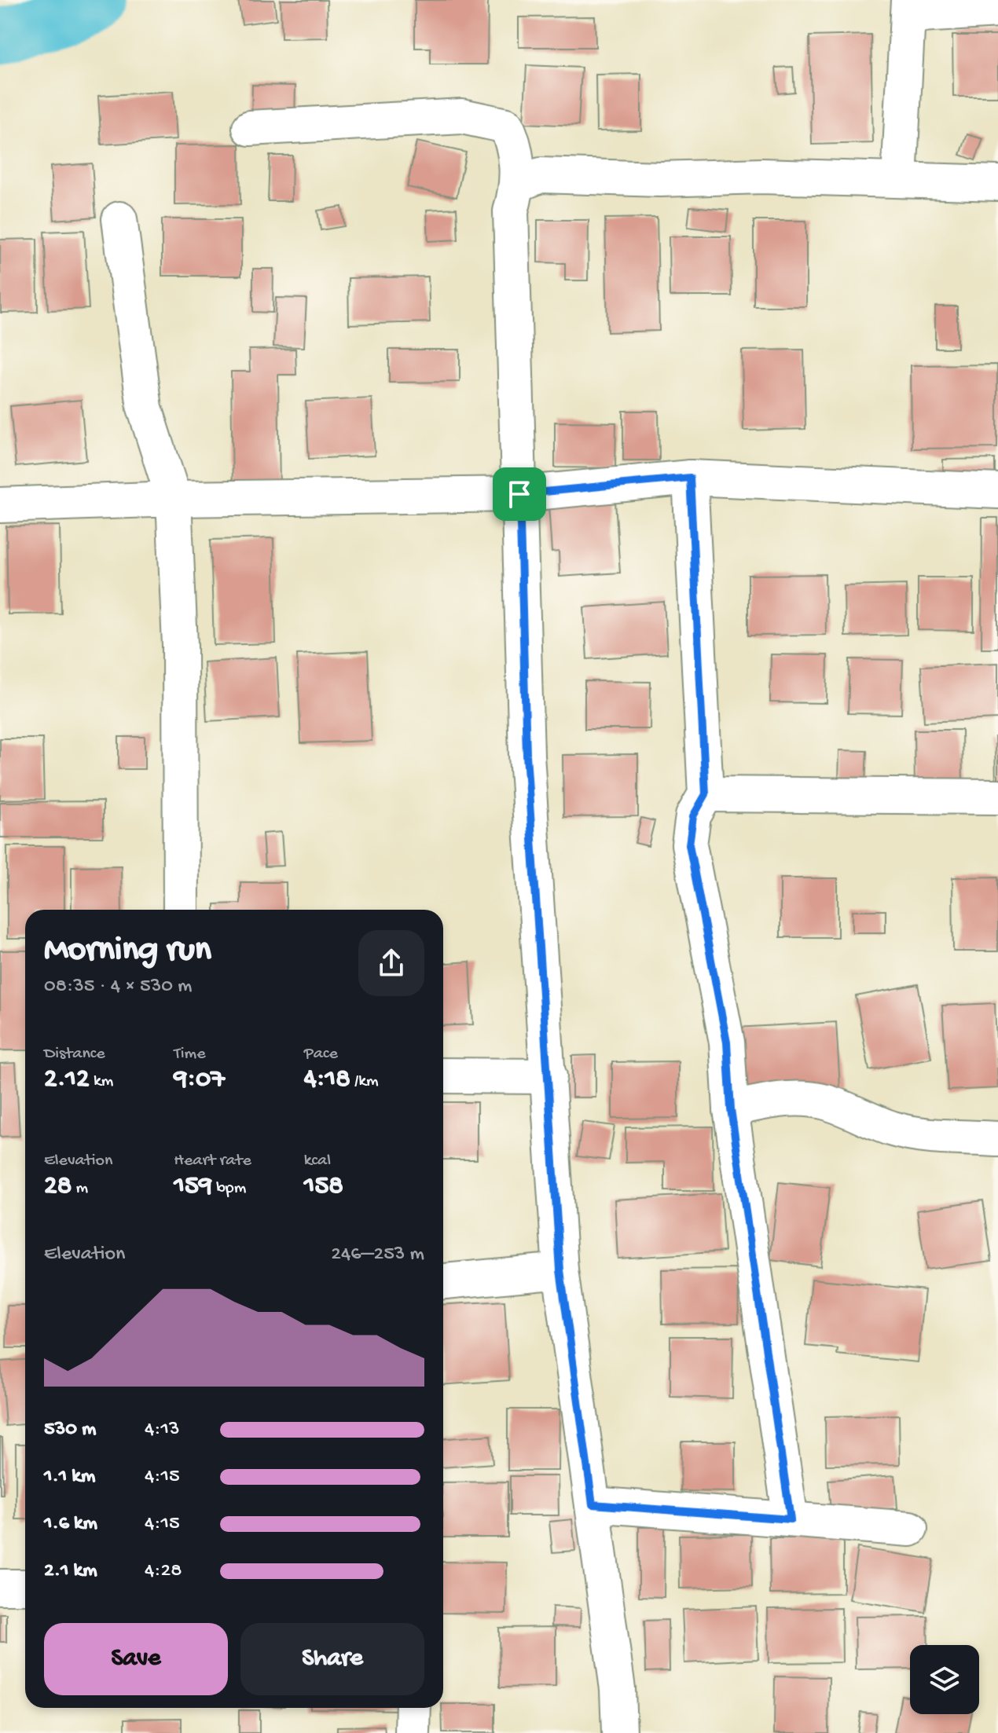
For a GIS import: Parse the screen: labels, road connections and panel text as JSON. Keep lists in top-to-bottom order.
{
  "page": {
    "heading": ["Morning run", "08:35 · 4 × 530 m"],
    "stats": [
      ["Distance", "2.12 km"],
      ["Time", "9:07"],
      ["Pace", "4:18 /km"],
      ["Elevation", "28 m"],
      ["Heart rate", "159 bpm"],
      ["kcal", "158"]
    ],
    "chart": ["Elevation", "246–253 m"],
    "list": [
      {
        "name": "530 m",
        "note": "4:13"
      },
      {
        "name": "1.1 km",
        "note": "4:15"
      },
      {
        "name": "1.6 km",
        "note": "4:15"
      },
      {
        "name": "2.1 km",
        "note": "4:28"
      }
    ],
    "buttons": ["Save", "Share"]
  }
}
